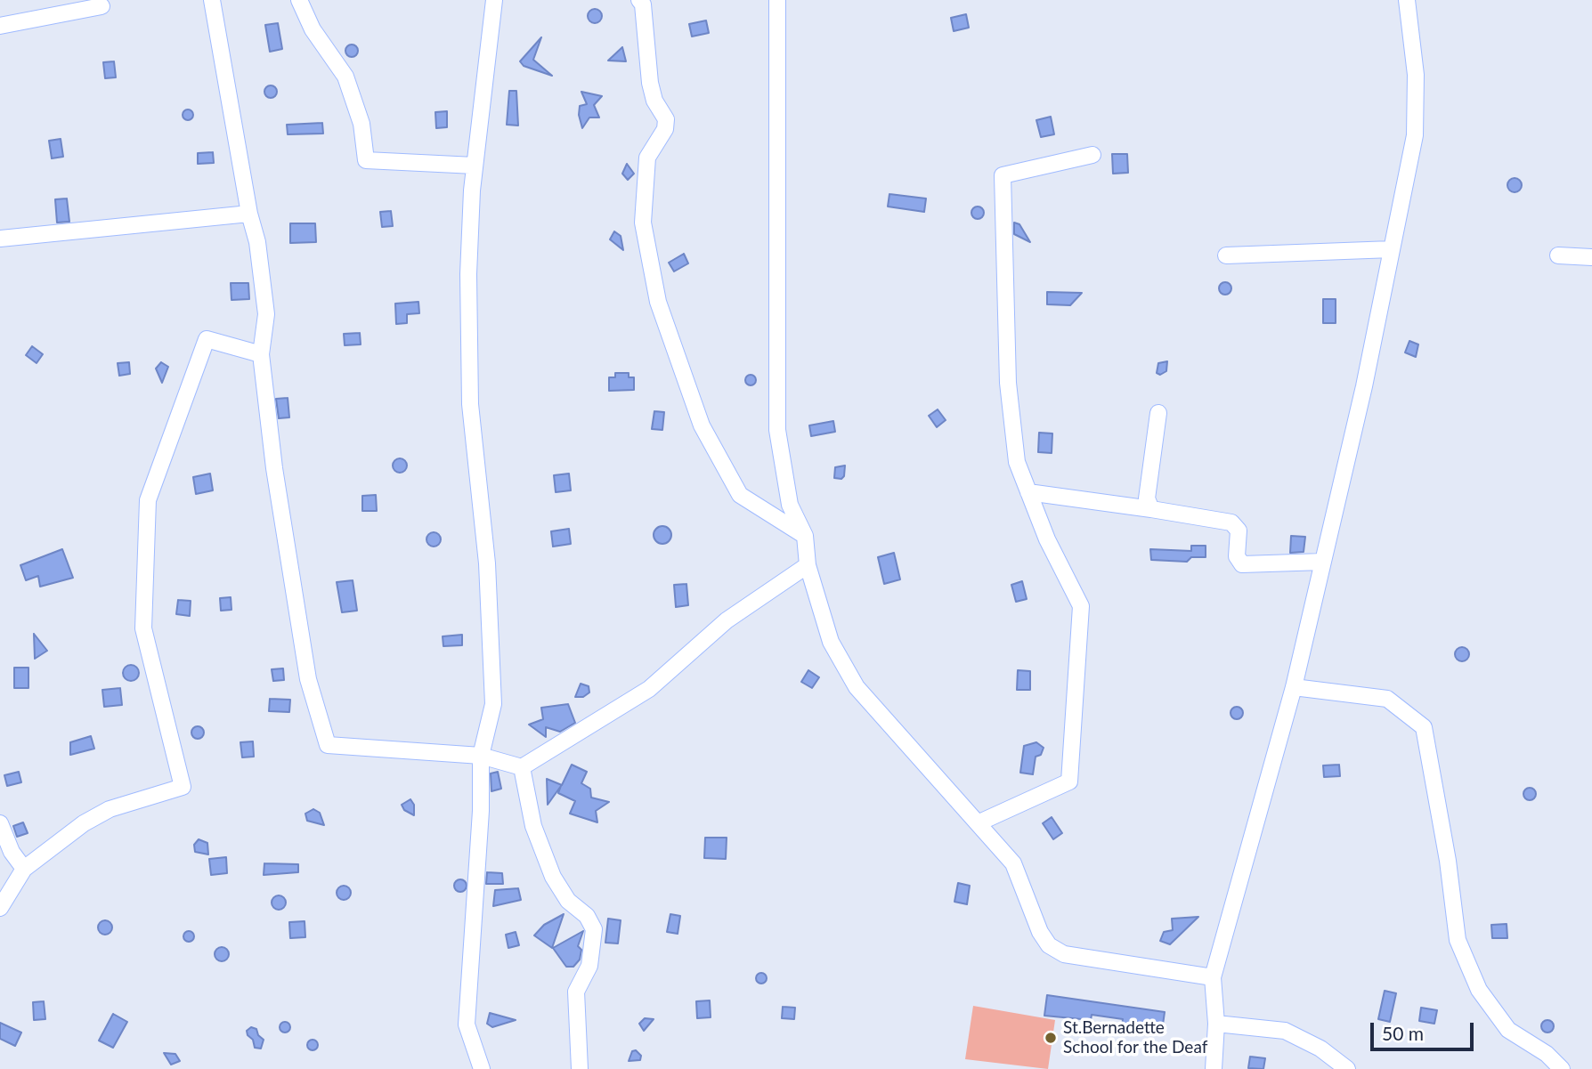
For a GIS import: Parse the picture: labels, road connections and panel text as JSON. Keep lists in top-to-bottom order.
{
  "places": ["St.Bernadette School for the Deaf"],
  "scale_bar": "50 m"
}
